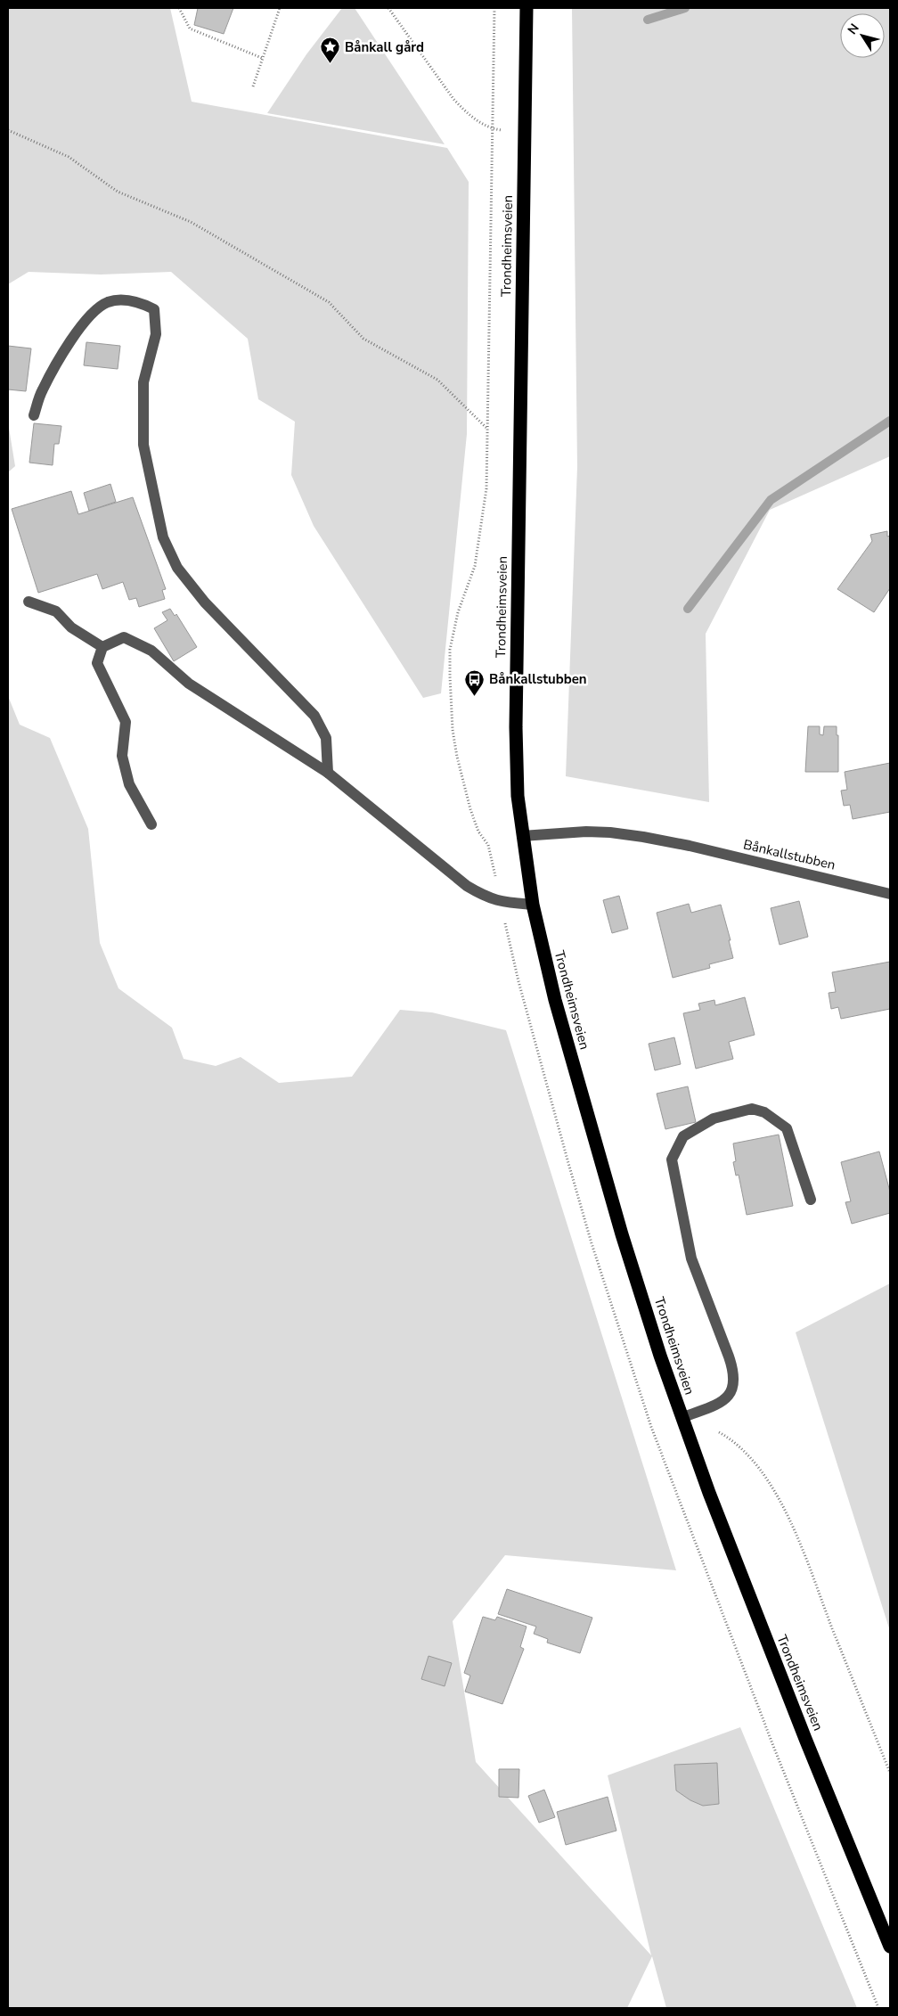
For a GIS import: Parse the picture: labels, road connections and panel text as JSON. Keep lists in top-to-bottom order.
{
  "streets": {
    "highway": ["Trondheimsveien"],
    "street": ["Bånkallstubben"]
  },
  "crossings": [
    ["Trondheimsveien", "Bånkallstubben"]
  ],
  "places": {
    "place": ["Bånkall gård"],
    "bus stop": ["Bånkallstubben"]
  },
  "north": "top left"
}
